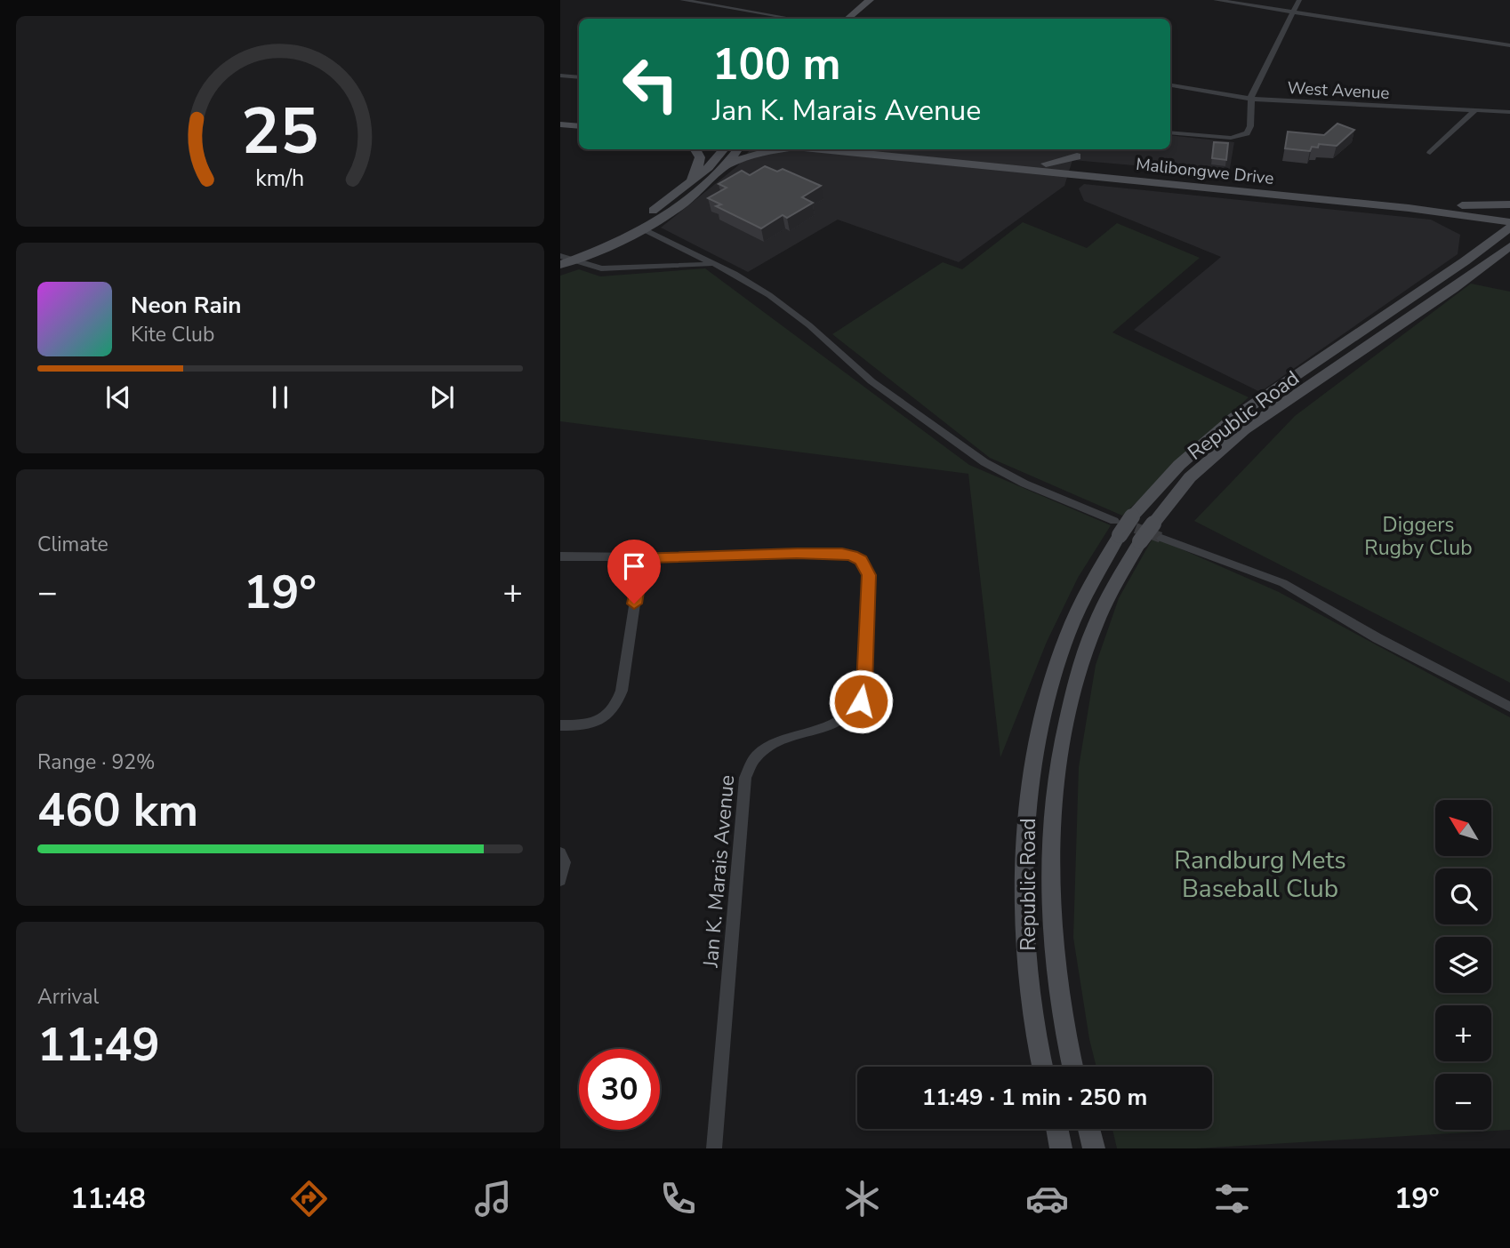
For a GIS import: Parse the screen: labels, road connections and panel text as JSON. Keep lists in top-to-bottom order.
{
  "streets": {
    "main road": ["Malibongwe Drive", "Republic Road"],
    "street": ["West Avenue", "Jan K. Marais Avenue"]
  },
  "parks": ["Diggers Rugby Club", "Randburg Mets Baseball Club"],
  "north": "top left",
  "page": {
    "turn": ["100 m", "Jan K. Marais Avenue"],
    "song": ["Neon Rain", "Kite Club"],
    "tile": [
      "Climate",
      ["Range · 92%", "460 km"],
      ["Arrival", "11:49"]
    ],
    "heat": ["−", "19°", "+"],
    "map_buttons": ["+", "−"],
    "limit": "30",
    "trip": "11:49 · 1 min · 250 m",
    "tabs": ["11:48", "19°"],
    "gauge": ["25", "km/h"]
  }
}
